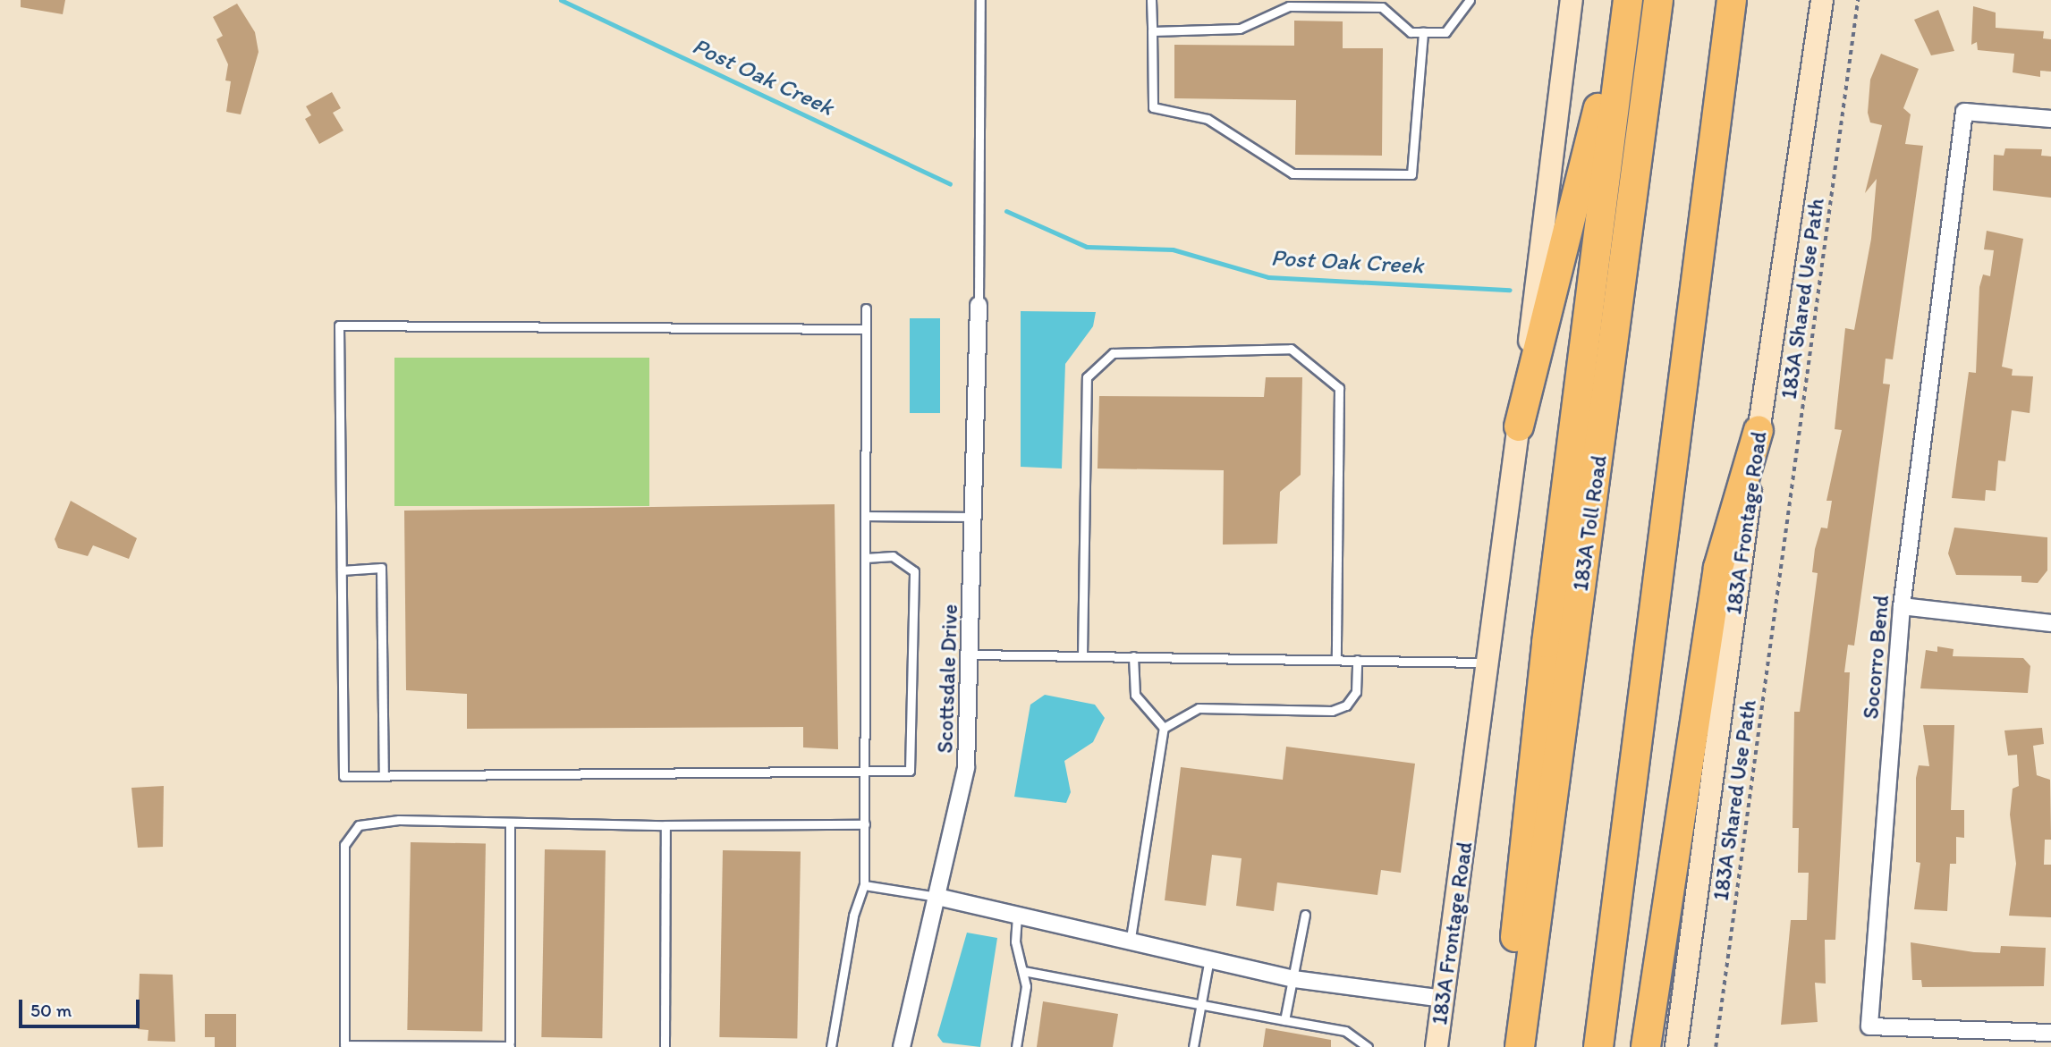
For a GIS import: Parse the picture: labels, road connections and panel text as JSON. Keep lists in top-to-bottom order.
{
  "streets": {
    "highway": ["183A Toll Road"],
    "main road": ["183A Frontage Road"],
    "street": ["Socorro Bend", "Scottsdale Drive"],
    "path": ["183A Shared Use Path"]
  },
  "water": ["Post Oak Creek"],
  "scale_bar": "50 m"
}
